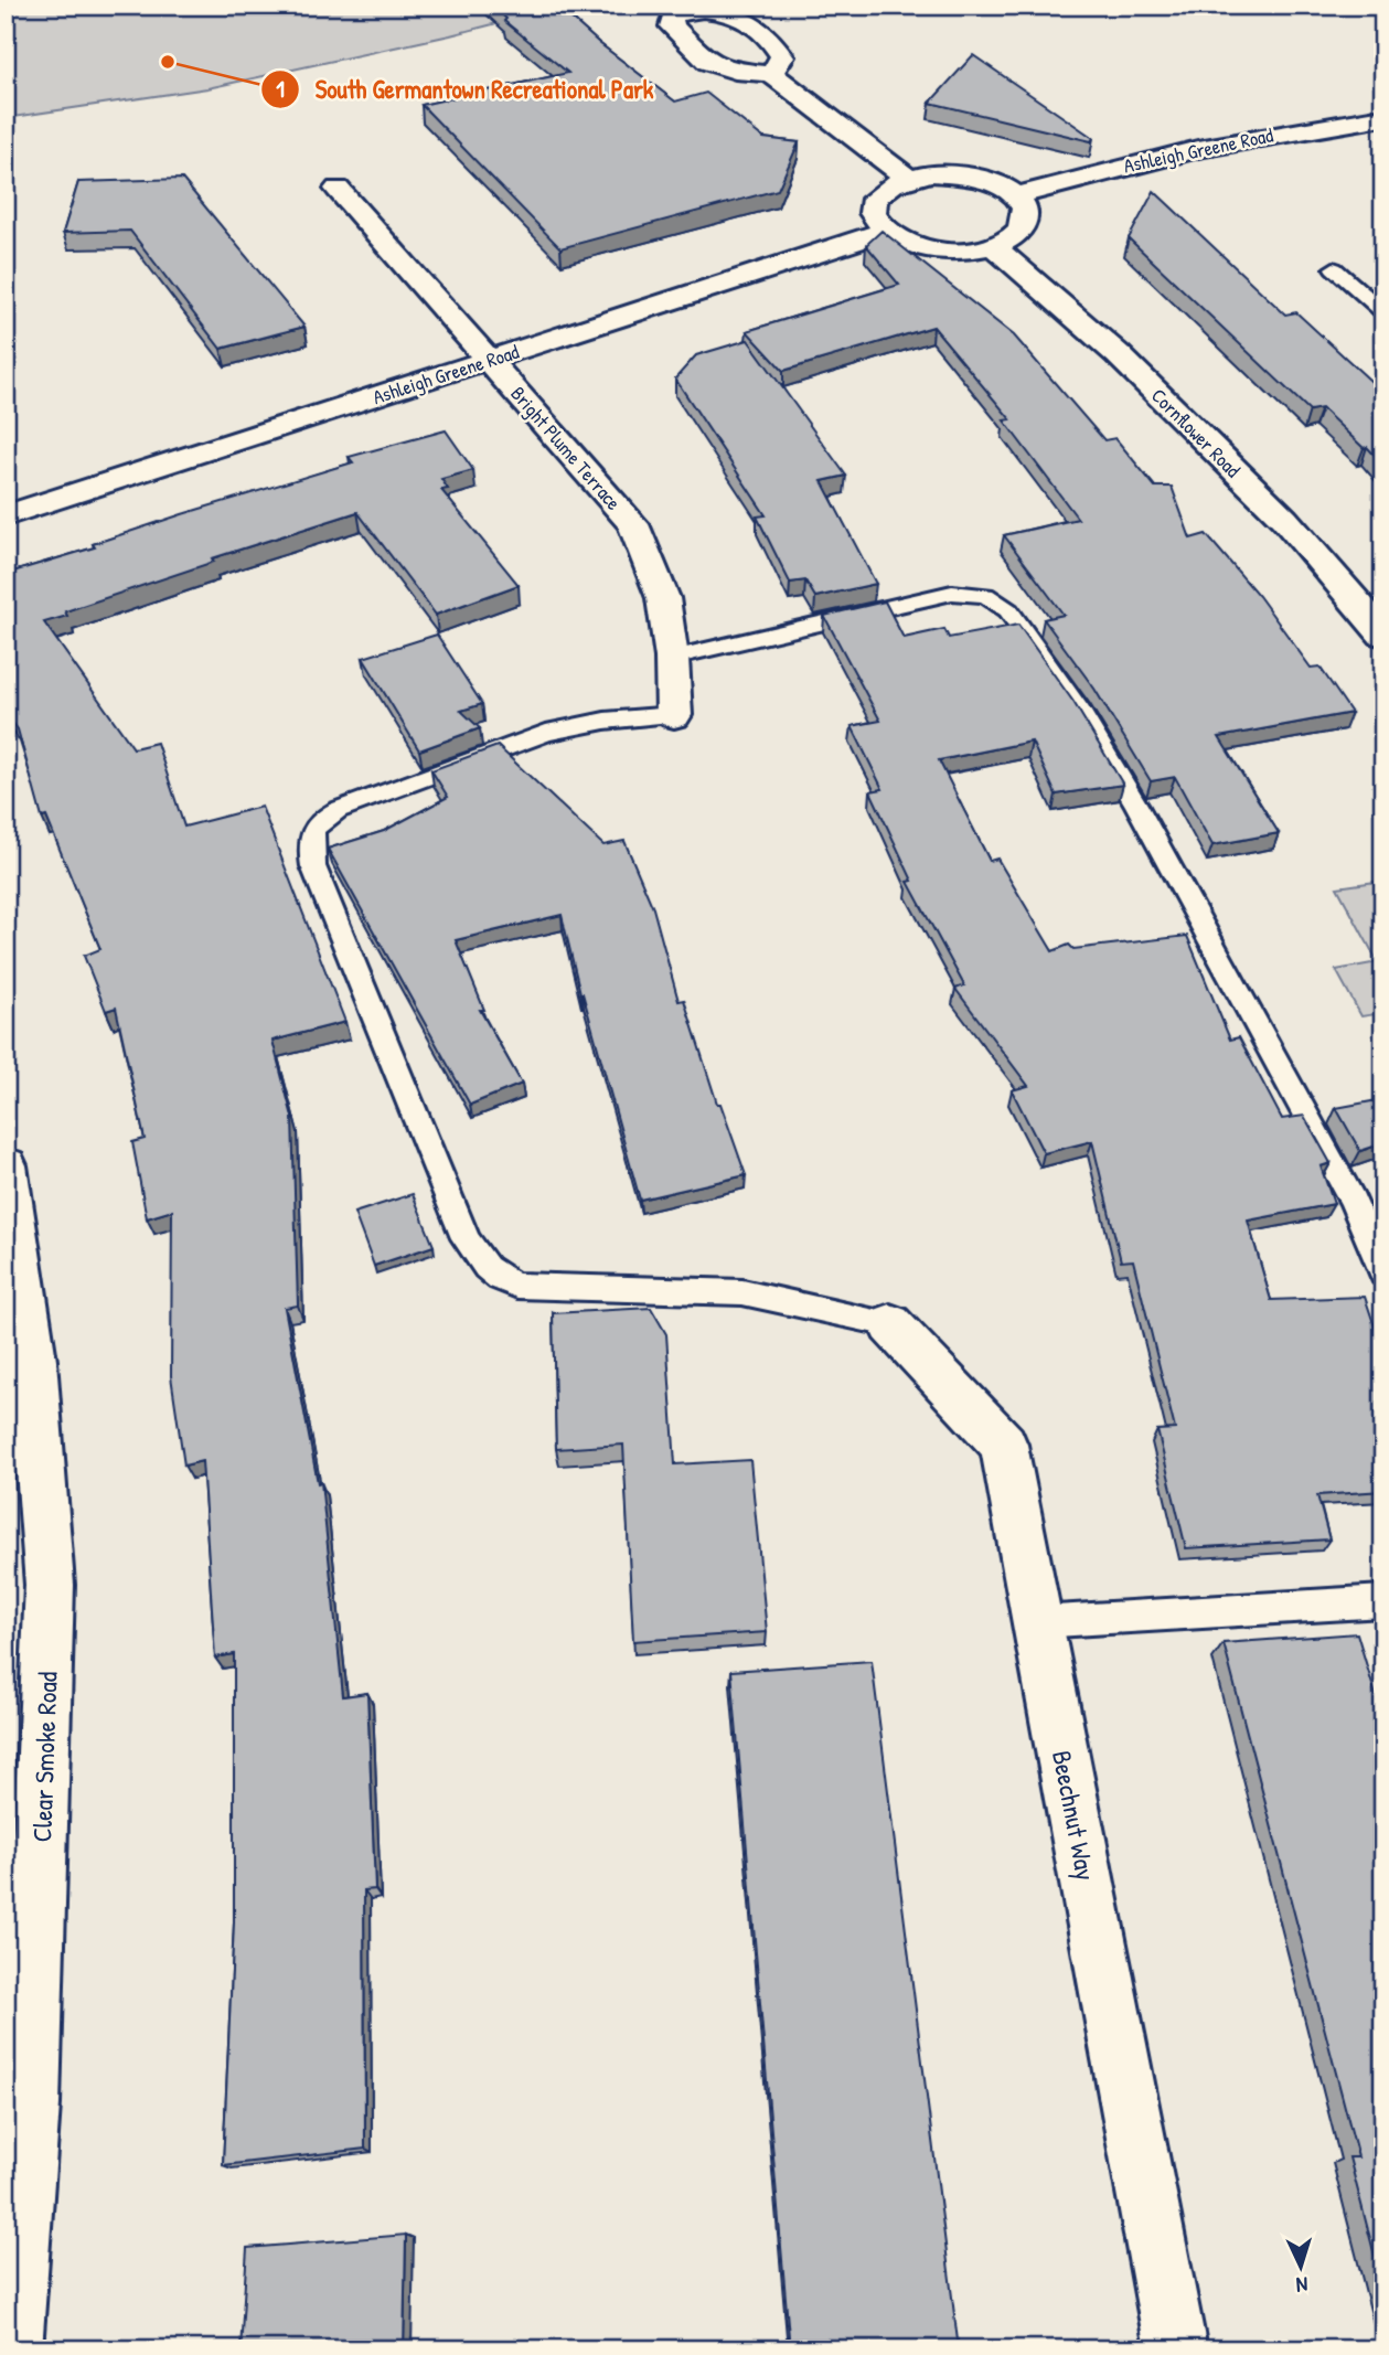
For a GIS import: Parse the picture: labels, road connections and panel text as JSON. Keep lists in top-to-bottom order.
{
  "streets": {
    "street": [
      "Ashleigh Greene Road",
      "Cornflower Road",
      "Bright Plume Terrace",
      "Clear Smoke Road",
      "Beechnut Way"
    ]
  },
  "crossings": [
    ["Ashleigh Greene Road", "Bright Plume Terrace"]
  ],
  "places": ["South Germantown Recreational Park"],
  "north": "bottom"
}
